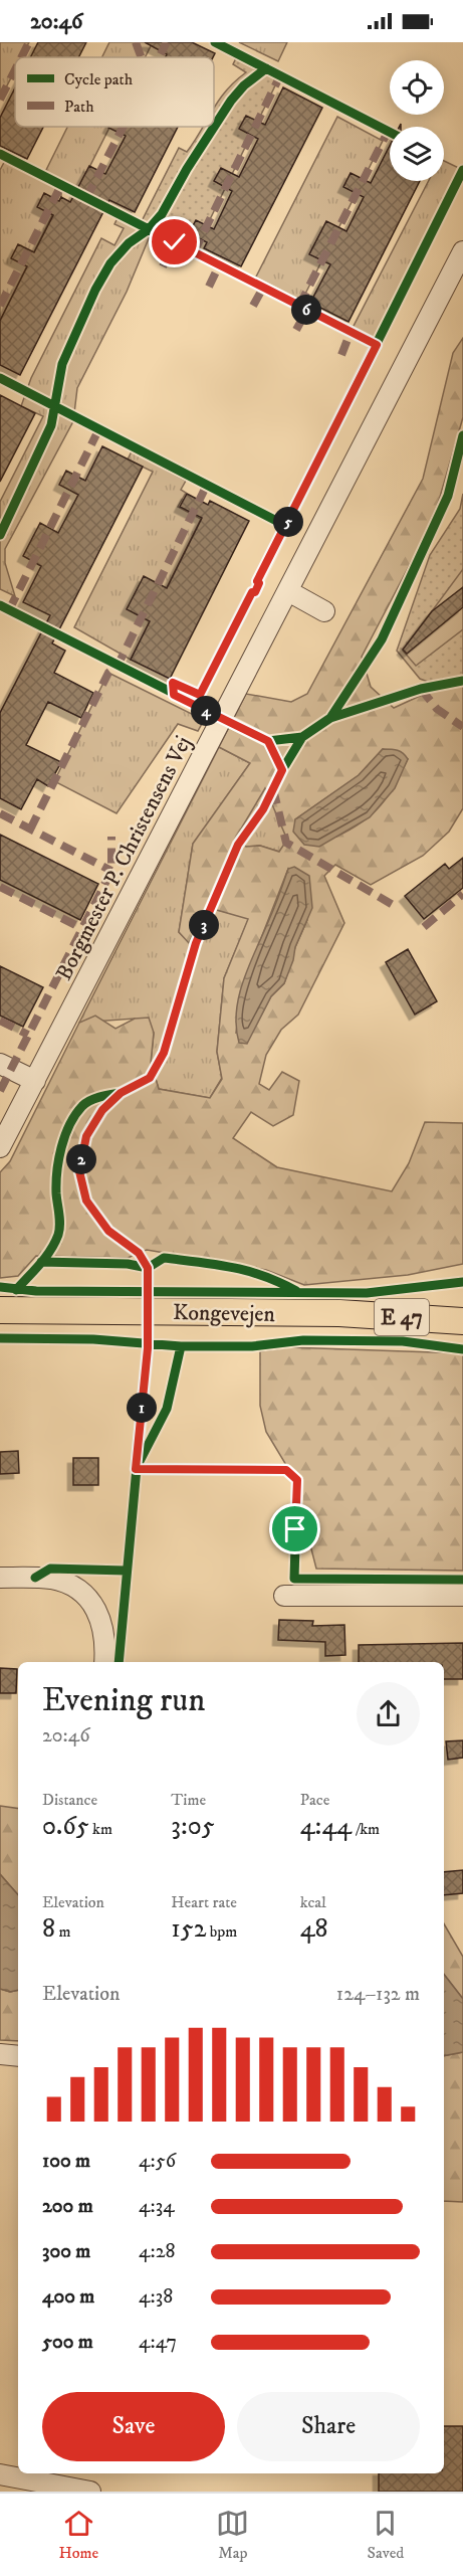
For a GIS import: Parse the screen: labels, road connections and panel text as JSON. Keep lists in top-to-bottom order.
{
  "streets": {
    "main road": ["Kongevejen", "E 47"],
    "street": ["Borgmester P. Christensens Vej"]
  },
  "legend": ["Cycle path", "Path"],
  "page": {
    "status": "20:46",
    "pins": [
      "6",
      "5",
      "4",
      "3",
      "2",
      "1"
    ],
    "heading": ["Evening run", "20:46"],
    "stats": [
      ["Distance", "0.65 km"],
      ["Time", "3:05"],
      ["Pace", "4:44 /km"],
      ["Elevation", "8 m"],
      ["Heart rate", "152 bpm"],
      ["kcal", "48"]
    ],
    "chart": ["Elevation", "124–132 m"],
    "list": [
      {
        "name": "100 m",
        "note": "4:56"
      },
      {
        "name": "200 m",
        "note": "4:34"
      },
      {
        "name": "300 m",
        "note": "4:28"
      },
      {
        "name": "400 m",
        "note": "4:38"
      },
      {
        "name": "500 m",
        "note": "4:47"
      }
    ],
    "buttons": ["Save", "Share"],
    "tabs": ["Home", "Map", "Saved"]
  }
}
